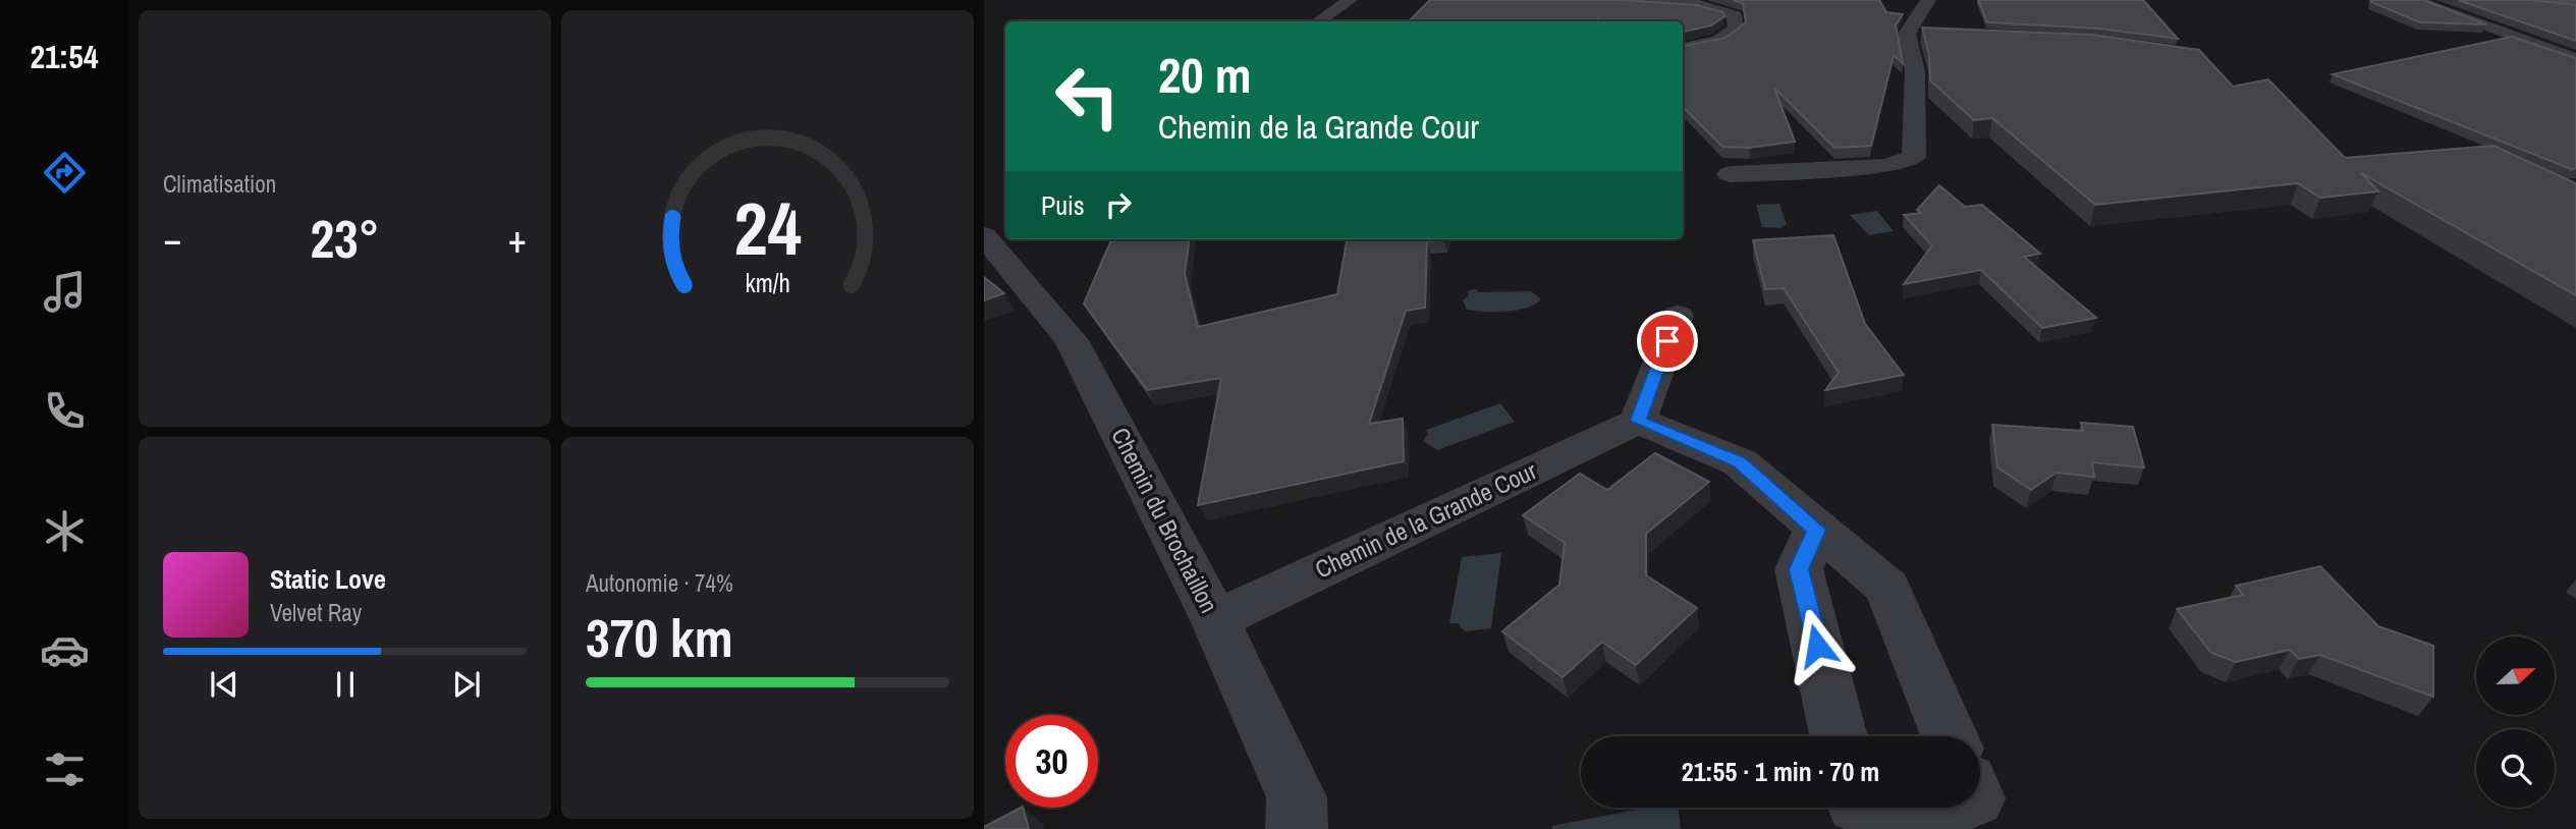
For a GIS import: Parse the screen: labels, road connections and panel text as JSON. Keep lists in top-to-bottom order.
{
  "streets": {
    "street": ["Chemin du Brochaillon", "Chemin de la Grande Cour"]
  },
  "crossings": [
    ["Chemin du Brochaillon", "Chemin de la Grande Cour"]
  ],
  "north": "right",
  "page": {
    "tabs": "21:54",
    "tile": [
      "Climatisation",
      ["Autonomie · 74%", "370 km"]
    ],
    "turn": ["20 m", "Chemin de la Grande Cour"],
    "then": "Puis",
    "heat": ["−", "23°", "+"],
    "song": ["Static Love", "Velvet Ray"],
    "limit": "30",
    "trip": "21:55 · 1 min · 70 m",
    "gauge": ["24", "km/h"]
  }
}
